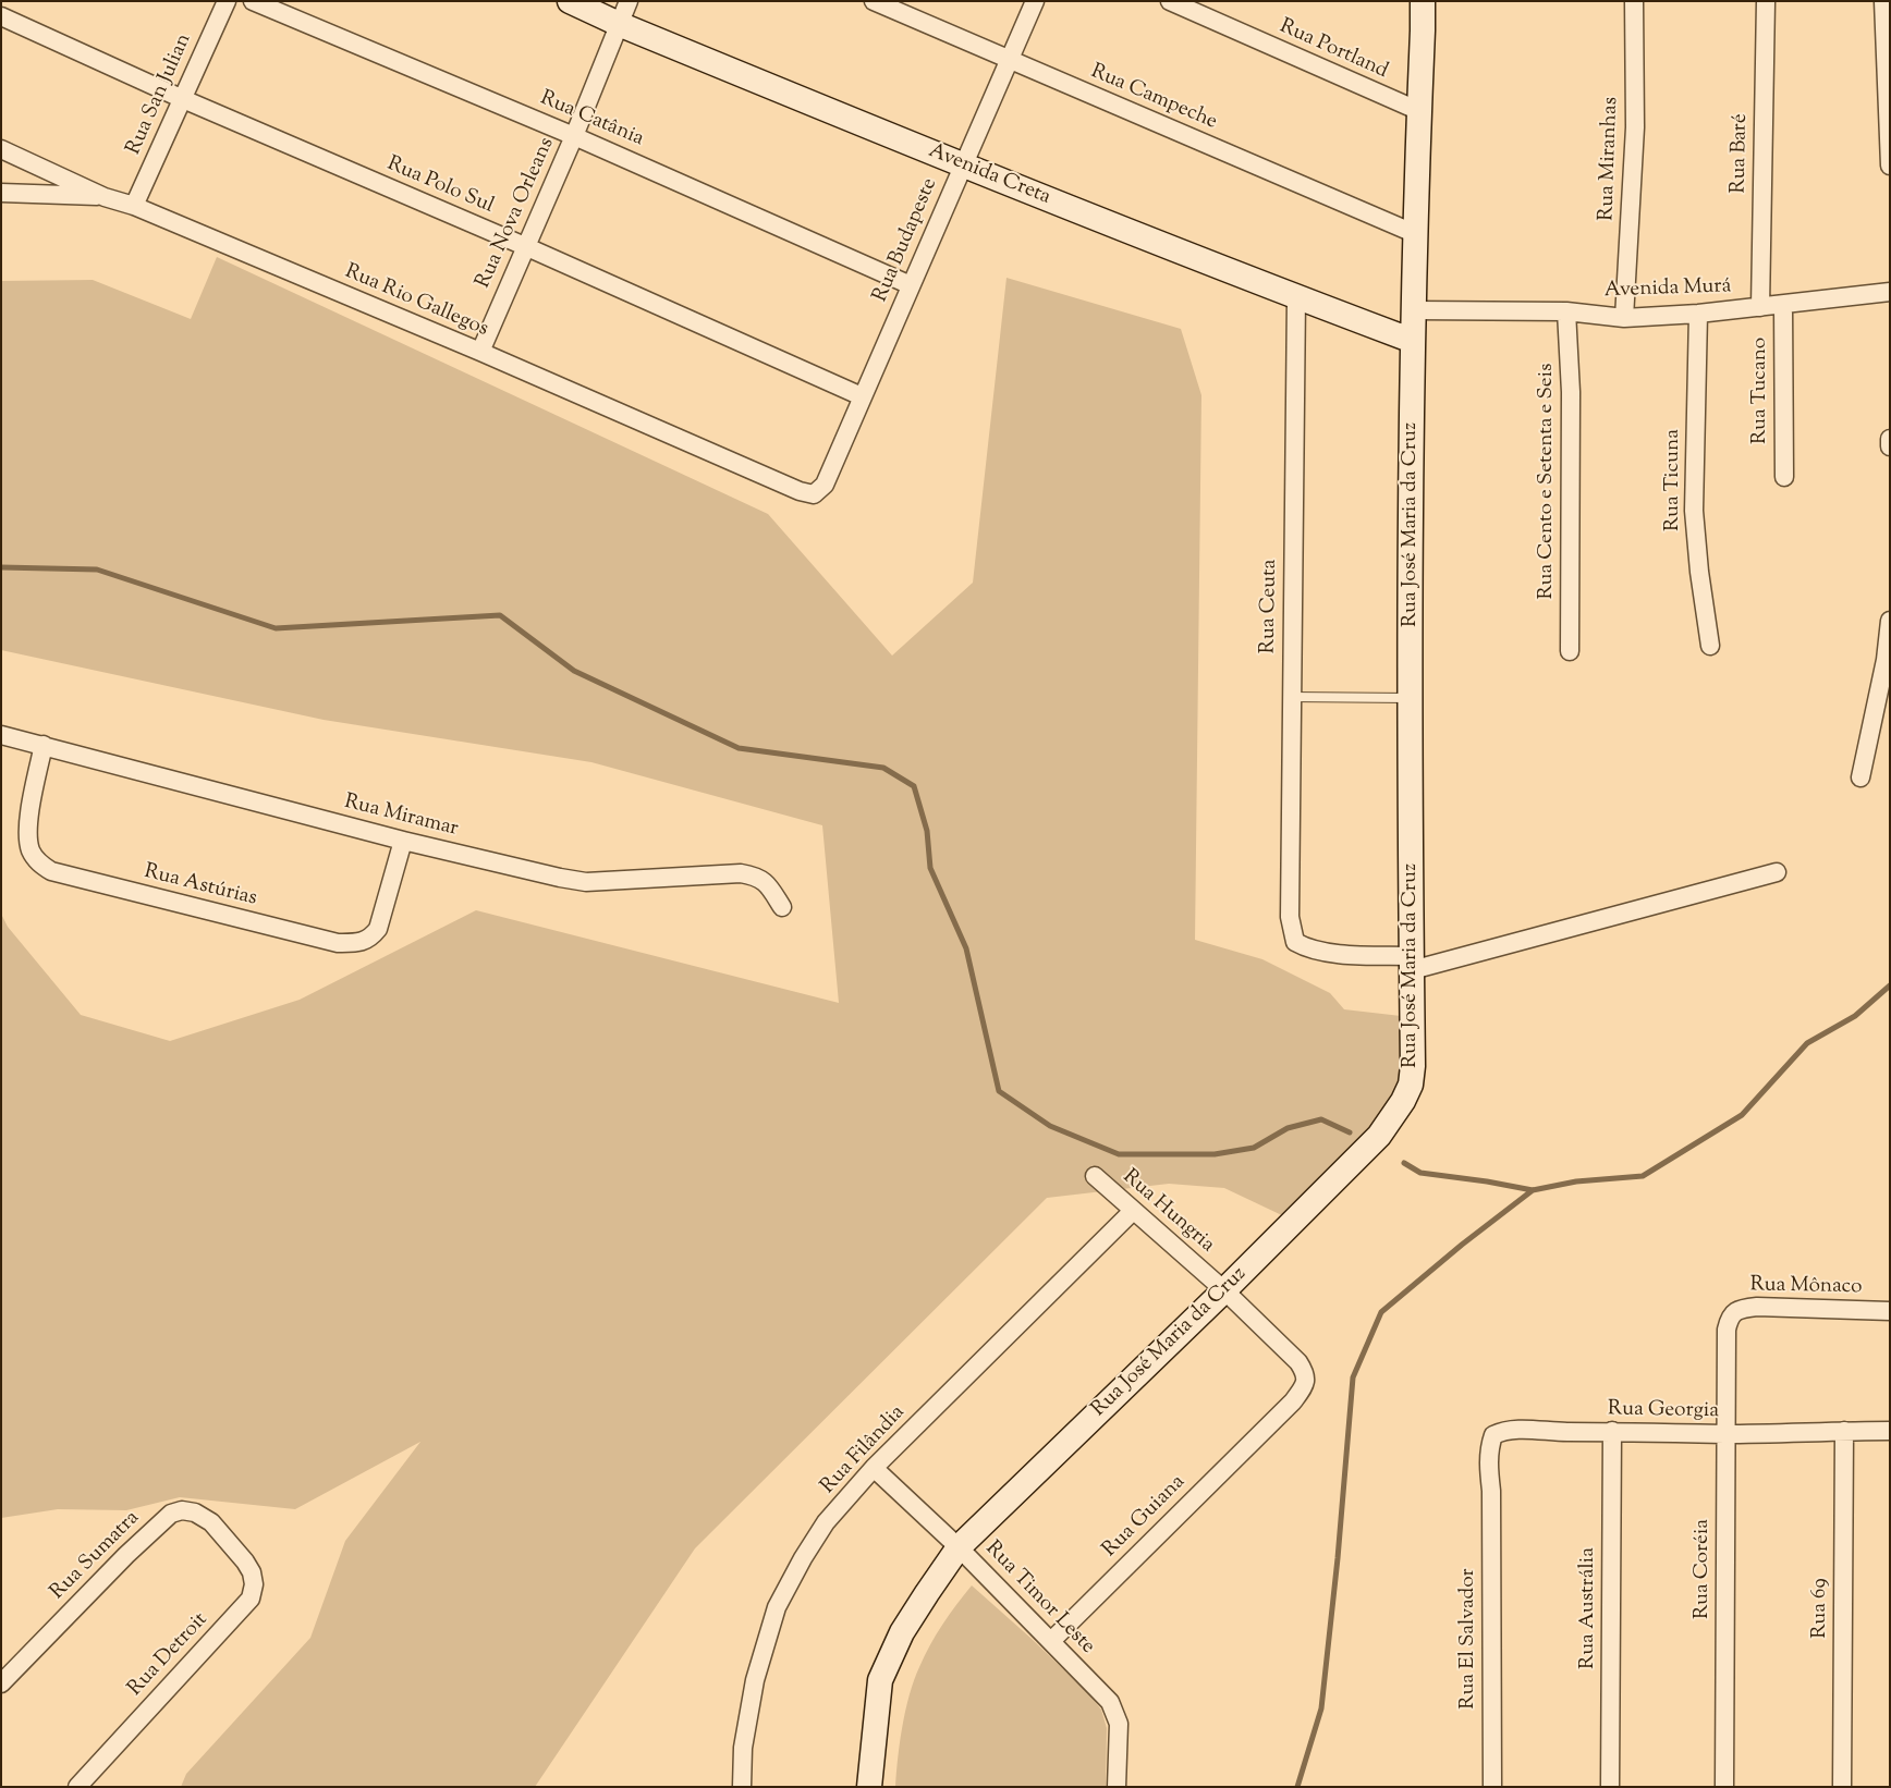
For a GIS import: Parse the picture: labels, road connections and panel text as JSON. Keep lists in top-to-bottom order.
{
  "streets": {
    "street": [
      "Rua Portland",
      "Rua San Julian",
      "Rua Campeche",
      "Rua Catânia",
      "Rua Baré",
      "Rua Miranhas",
      "Avenida Creta",
      "Rua Polo Sul",
      "Rua Nova Orleans",
      "Rua Budapeste",
      "Avenida Murá",
      "Rua Rio Gallegos",
      "Rua Tucano",
      "Rua Ticuna",
      "Rua Cento e Setenta e Seis",
      "Rua José Maria da Cruz",
      "Rua Ceuta",
      "Rua Miramar",
      "Rua Astúrias",
      "Rua Hungria",
      "Rua Mônaco",
      "Rua Georgia",
      "Rua Filândia",
      "Rua Guiana",
      "Rua Sumatra",
      "Rua Coréia",
      "Rua Timor Leste",
      "Rua Austrália",
      "Rua 69",
      "Rua El Salvador",
      "Rua Detroit"
    ]
  },
  "crossings": [
    ["Rua Portland", "Rua José Maria da Cruz"],
    ["Rua San Julian", "Rua Polo Sul"],
    ["Rua San Julian", "Rua Rio Gallegos"],
    ["Rua Campeche", "Rua Budapeste"],
    ["Rua Campeche", "Rua José Maria da Cruz"],
    ["Rua Catânia", "Rua Nova Orleans"],
    ["Rua Catânia", "Rua Budapeste"],
    ["Rua Baré", "Avenida Murá"],
    ["Rua Miranhas", "Avenida Murá"],
    ["Avenida Creta", "Rua Nova Orleans"],
    ["Avenida Creta", "Rua Budapeste"],
    ["Avenida Creta", "Rua José Maria da Cruz"],
    ["Avenida Creta", "Rua Ceuta"],
    ["Rua Polo Sul", "Rua Nova Orleans"],
    ["Rua Polo Sul", "Rua Budapeste"],
    ["Rua Nova Orleans", "Rua Rio Gallegos"],
    ["Rua Budapeste", "Rua Rio Gallegos"],
    ["Avenida Murá", "Rua Tucano"],
    ["Avenida Murá", "Rua Ticuna"],
    ["Avenida Murá", "Rua Cento e Setenta e Seis"],
    ["Avenida Murá", "Rua José Maria da Cruz"],
    ["Rua José Maria da Cruz", "Rua Ceuta"],
    ["Rua José Maria da Cruz", "Rua Hungria"],
    ["Rua José Maria da Cruz", "Rua Timor Leste"],
    ["Rua Miramar", "Rua Astúrias"],
    ["Rua Hungria", "Rua Filândia"],
    ["Rua Hungria", "Rua Guiana"],
    ["Rua Mônaco", "Rua Coréia"],
    ["Rua Georgia", "Rua Coréia"],
    ["Rua Georgia", "Rua Austrália"],
    ["Rua Georgia", "Rua 69"],
    ["Rua Georgia", "Rua El Salvador"],
    ["Rua Filândia", "Rua Timor Leste"],
    ["Rua Guiana", "Rua Timor Leste"],
    ["Rua Sumatra", "Rua Detroit"]
  ]
}
